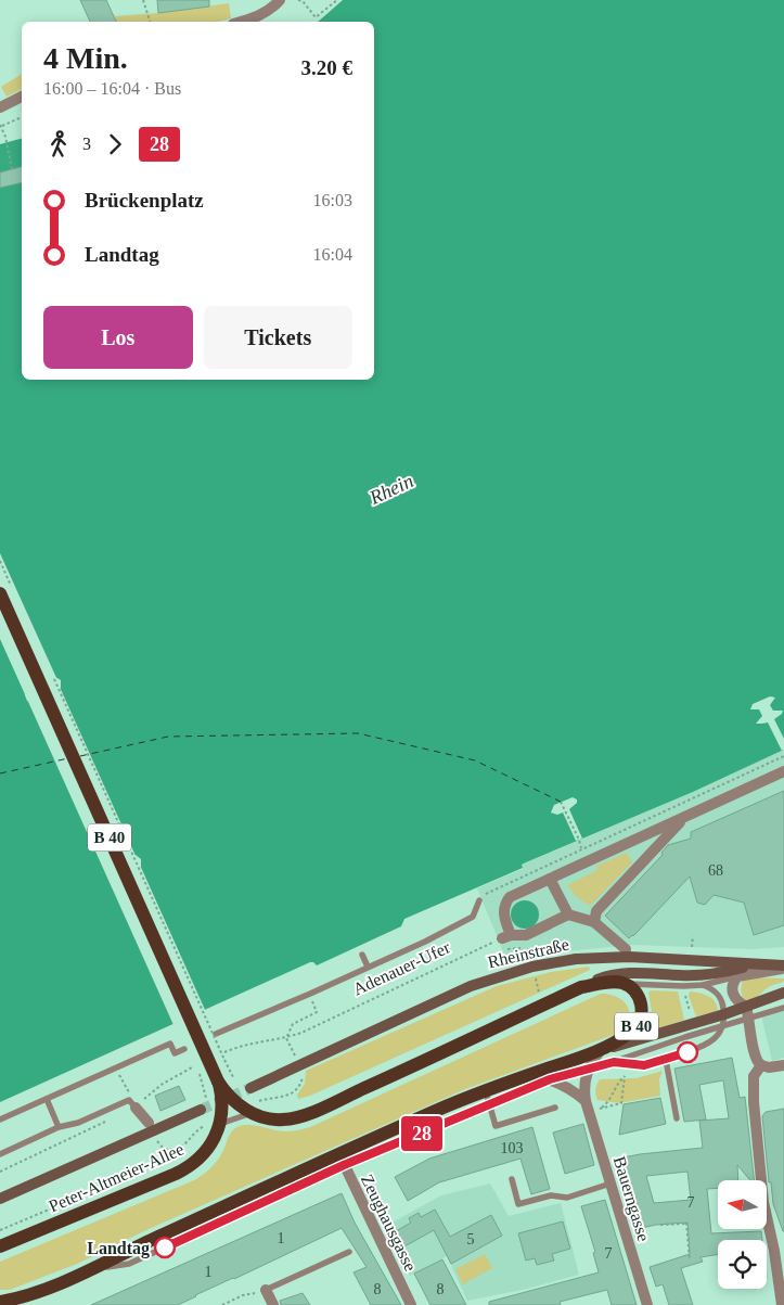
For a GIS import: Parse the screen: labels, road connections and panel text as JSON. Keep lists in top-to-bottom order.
{
  "streets": {
    "main road": ["B 40", "Rheinstraße", "Peter-Altmeier-Allee"],
    "street": ["Bauerngasse", "Zeughausgasse"],
    "path": ["Adenauer-Ufer"]
  },
  "crossings": [
    ["B 40", "Rheinstraße"],
    ["B 40", "Peter-Altmeier-Allee"],
    ["B 40", "Bauerngasse"],
    ["B 40", "Zeughausgasse"],
    ["Rheinstraße", "Peter-Altmeier-Allee"]
  ],
  "water": ["Rhein"],
  "places": ["Landtag"],
  "lines": ["bus line 28"],
  "house_numbers": [
    "68",
    "103",
    "7",
    "1",
    "5",
    "7",
    "1",
    "8",
    "8"
  ],
  "north": "left",
  "page": {
    "on_map": "28",
    "heading": ["4 Min.", "16:00 – 16:04 · Bus", "3.20 €"],
    "legs": ["3", "28"],
    "list": [
      {
        "name": "Brückenplatz",
        "value": "16:03"
      },
      {
        "name": "Landtag",
        "value": "16:04"
      }
    ],
    "buttons": ["Los", "Tickets"]
  }
}
